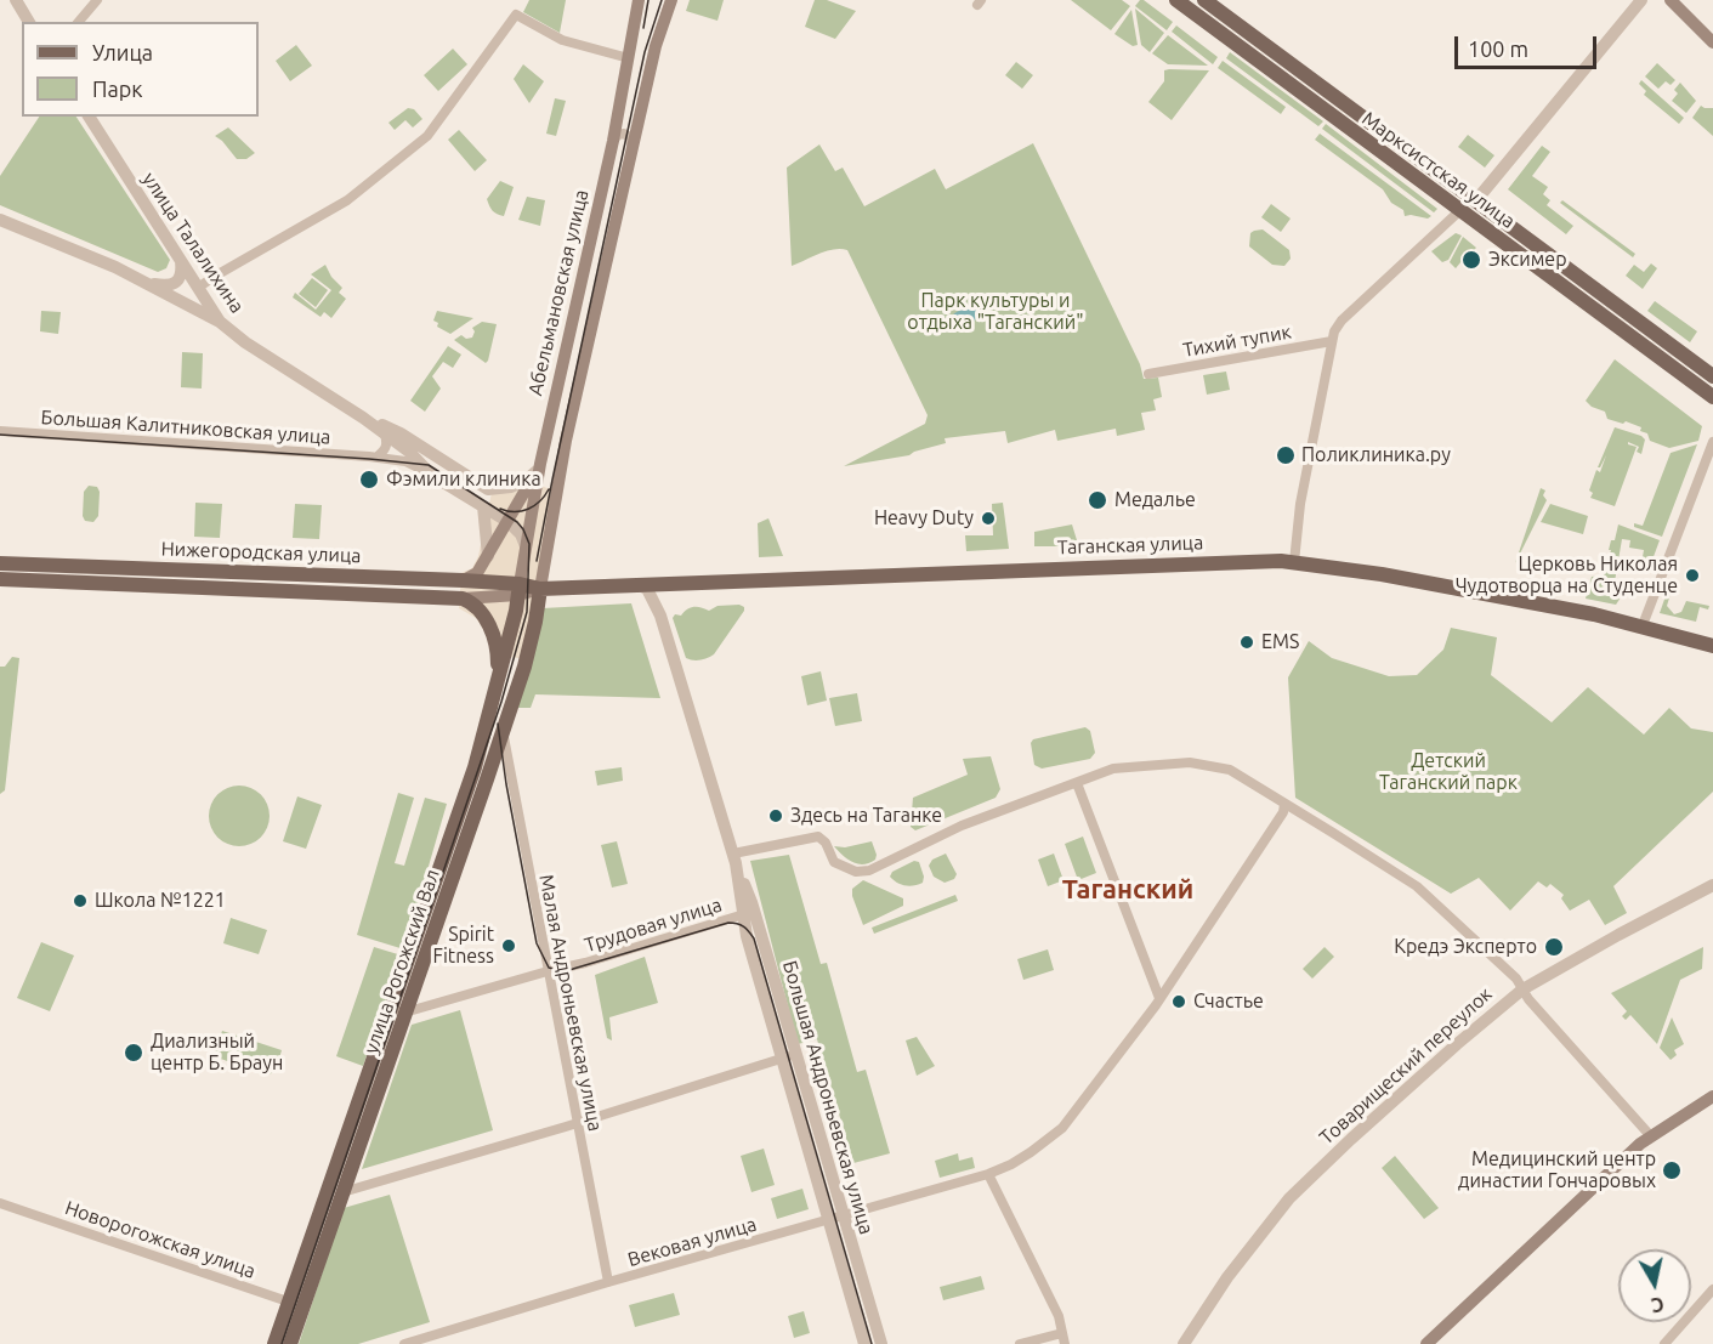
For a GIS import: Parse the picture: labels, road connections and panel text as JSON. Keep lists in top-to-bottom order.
{
  "streets": {
    "main road": [
      "Марксистская улица",
      "Абельмановская улица",
      "Таганская улица",
      "Нижегородская улица",
      "улица Рогожский Вал"
    ],
    "street": [
      "улица Талалихина",
      "Тихий тупик",
      "Большая Калитниковская улица",
      "Трудовая улица",
      "Малая Андроньевская улица",
      "Товарищеский переулок",
      "Большая Андроньевская улица",
      "Новорогожская улица",
      "Вековая улица"
    ]
  },
  "crossings": [
    ["улица Талалихина", "Абельмановская улица"],
    ["улица Талалихина", "Большая Калитниковская улица"],
    ["Абельмановская улица", "Таганская улица"],
    ["Абельмановская улица", "Нижегородская улица"],
    ["Абельмановская улица", "улица Рогожский Вал"],
    ["Таганская улица", "Нижегородская улица"],
    ["Таганская улица", "улица Рогожский Вал"],
    ["Таганская улица", "Большая Андроньевская улица"],
    ["Нижегородская улица", "улица Рогожский Вал"],
    ["Трудовая улица", "улица Рогожский Вал"],
    ["Трудовая улица", "Малая Андроньевская улица"],
    ["Трудовая улица", "Большая Андроньевская улица"],
    ["улица Рогожский Вал", "Малая Андроньевская улица"],
    ["улица Рогожский Вал", "Новорогожская улица"],
    ["Малая Андроньевская улица", "Вековая улица"],
    ["Большая Андроньевская улица", "Вековая улица"]
  ],
  "districts": ["Таганский"],
  "parks": ["Парк культуры и отдыха \"Таганский\"", "Детский Таганский парк"],
  "places": [
    "Эксимер",
    "Поликлиника.ру",
    "Фэмили клиника",
    "Медалье",
    "Heavy Duty",
    "Церковь Николая Чудотворца на Студенце",
    "EMS",
    "Здесь на Таганке",
    "Школа №1221",
    "Spirit Fitness",
    "Кредэ Эксперто",
    "Счастье",
    "Диализный центр Б. Браун",
    "Медицинский центр династии Гончаровых"
  ],
  "legend": ["Улица", "Парк"],
  "scale_bar": "100 m",
  "north": "bottom"
}
